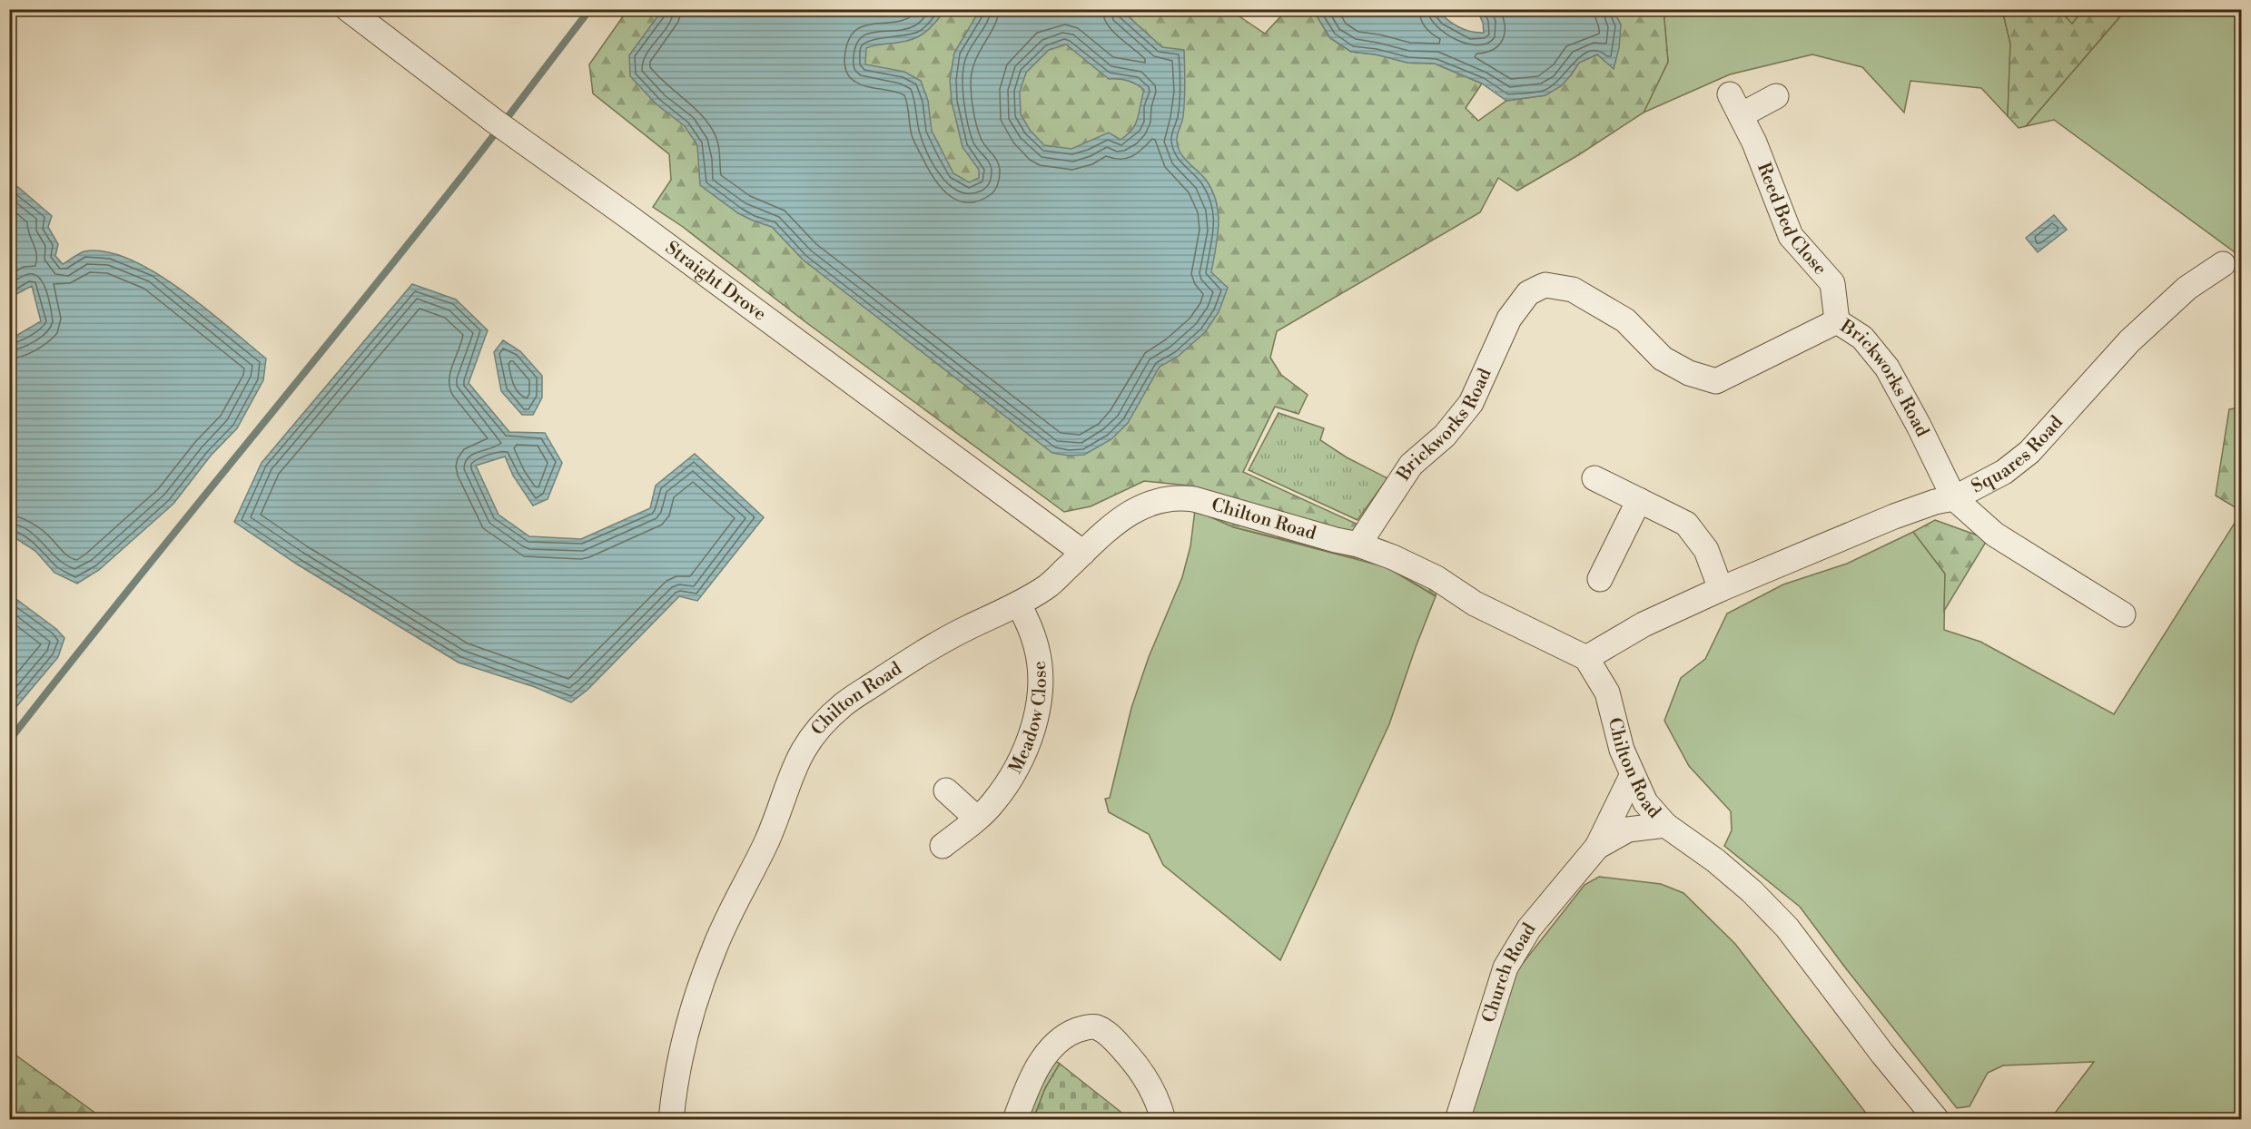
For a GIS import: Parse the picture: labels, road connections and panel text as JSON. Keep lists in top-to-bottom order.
{
  "streets": {
    "street": [
      "Reed Bed Close",
      "Straight Drove",
      "Brickworks Road",
      "Squares Road",
      "Chilton Road",
      "Meadow Close",
      "Church Road"
    ]
  },
  "crossings": [
    ["Reed Bed Close", "Brickworks Road"],
    ["Straight Drove", "Chilton Road"],
    ["Brickworks Road", "Squares Road"],
    ["Brickworks Road", "Chilton Road"],
    ["Chilton Road", "Meadow Close"],
    ["Chilton Road", "Church Road"]
  ]
}
